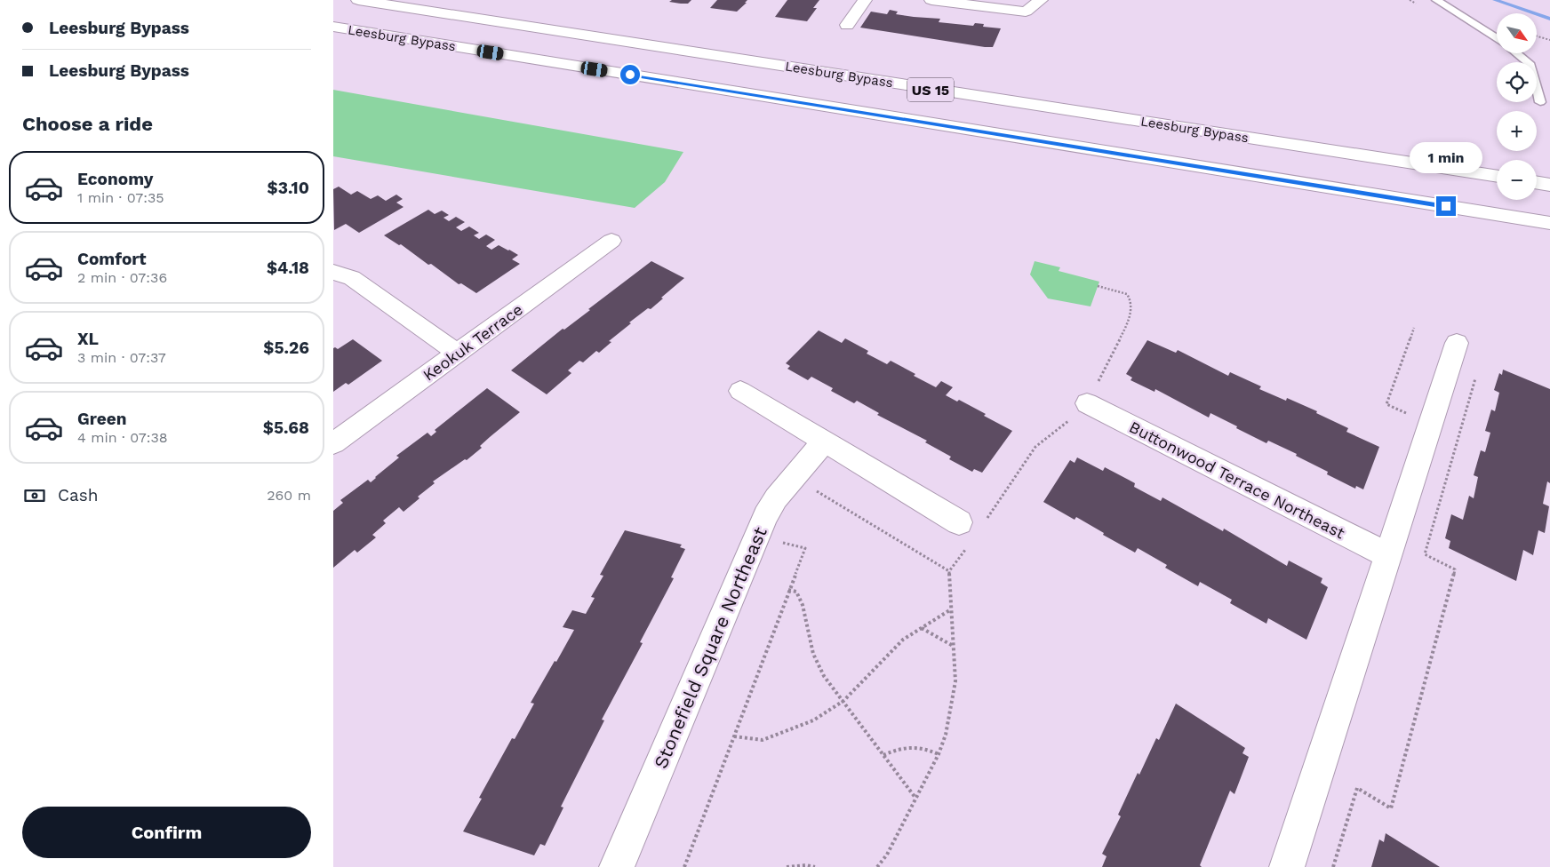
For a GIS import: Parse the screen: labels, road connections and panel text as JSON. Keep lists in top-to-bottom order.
{
  "streets": {
    "main road": [
      "Leesburg Bypass",
      "US 15",
      "Keokuk Terrace",
      "Buttonwood Terrace Northeast",
      "Stonefield Square Northeast"
    ]
  },
  "north": "bottom right",
  "page": {
    "banner": ["Leesburg Bypass", "Leesburg Bypass"],
    "map_buttons": ["+", "−"],
    "heading": "Choose a ride",
    "bubble": "1 min",
    "list": [
      {
        "name": "Economy",
        "note": "1 min · 07:35",
        "value": "$3.10"
      },
      {
        "name": "Comfort",
        "note": "2 min · 07:36",
        "value": "$4.18"
      },
      {
        "name": "XL",
        "note": "3 min · 07:37",
        "value": "$5.26"
      },
      {
        "name": "Green",
        "note": "4 min · 07:38",
        "value": "$5.68"
      }
    ],
    "pay": ["Cash", "260 m"],
    "buttons": "Confirm"
  }
}
